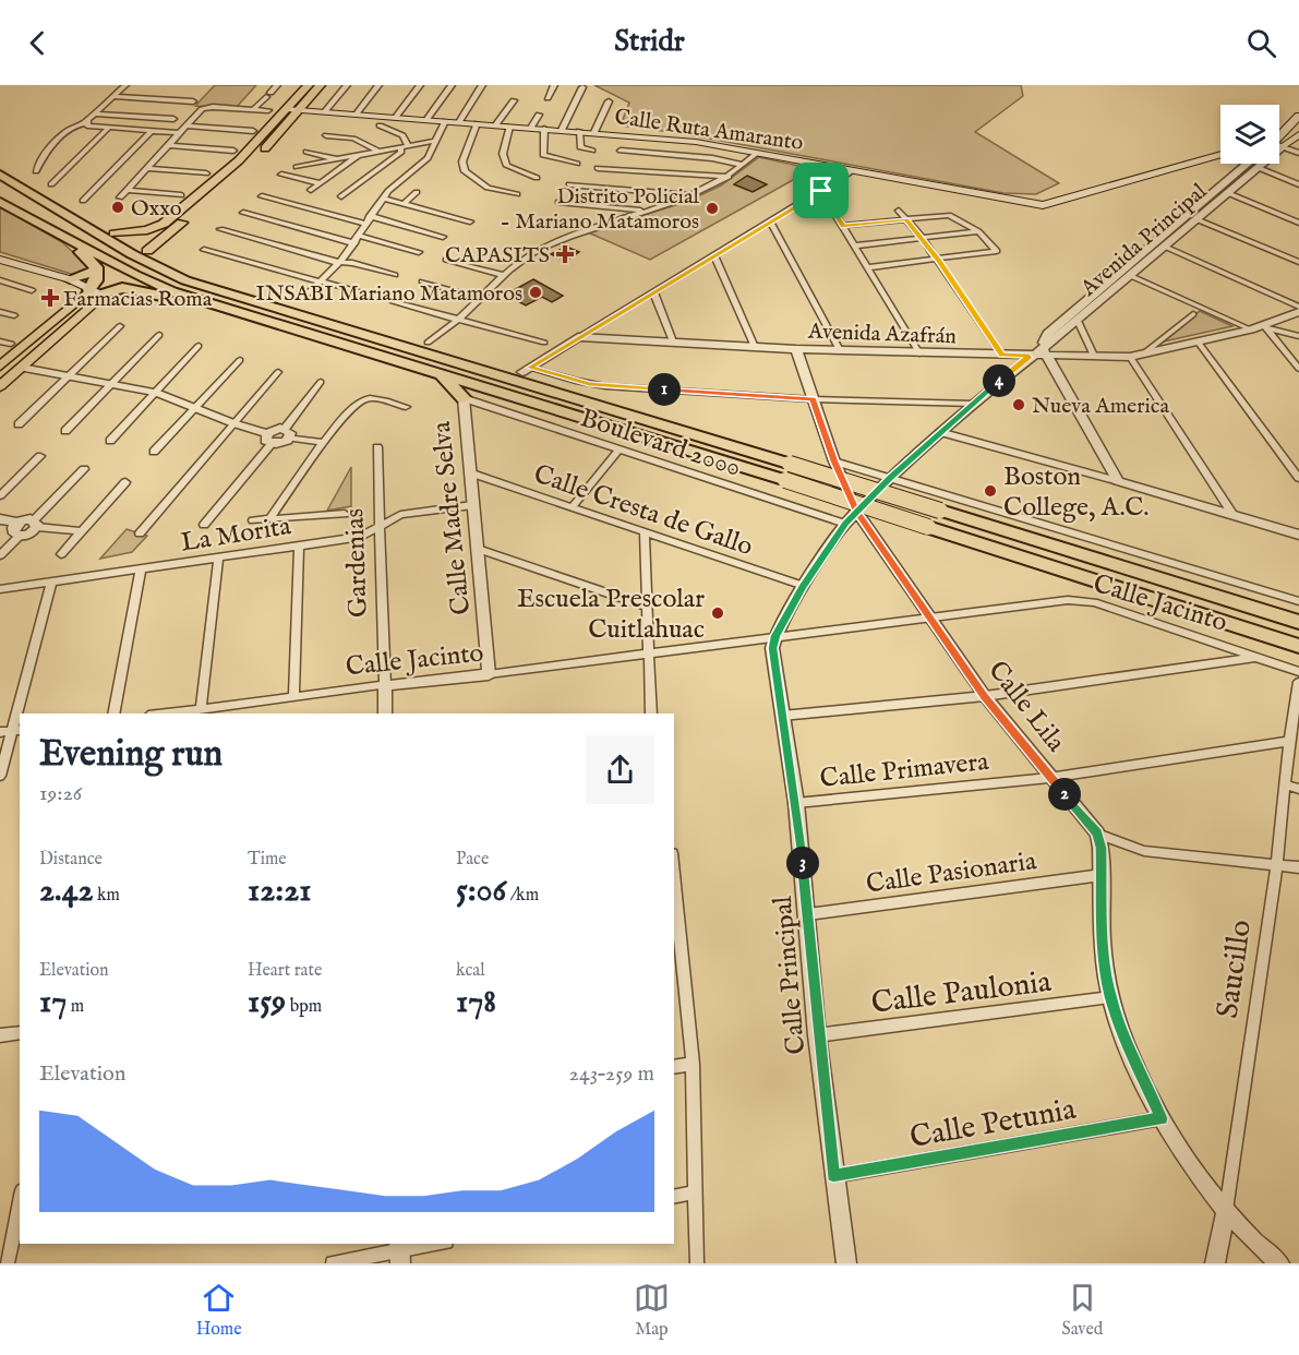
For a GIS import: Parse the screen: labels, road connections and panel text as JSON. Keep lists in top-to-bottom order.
{
  "streets": {
    "main road": ["Calle Ruta Amaranto", "Avenida Principal"],
    "street": [
      "Avenida Azafrán",
      "Boulevard 2000",
      "Calle Cresta de Gallo",
      "Calle Madre Selva",
      "La Morita",
      "Gardenias",
      "Calle Jacinto",
      "Calle Lila",
      "Calle Primavera",
      "Calle Pasionaria",
      "Saucillo",
      "Calle Principal",
      "Calle Paulonia",
      "Calle Petunia"
    ]
  },
  "crossings": [
    ["Avenida Principal", "Avenida Azafrán"],
    ["Avenida Principal", "Calle Lila"],
    ["Avenida Principal", "Calle Principal"],
    ["Avenida Azafrán", "Calle Lila"],
    ["Boulevard 2000", "Calle Madre Selva"],
    ["Boulevard 2000", "Calle Principal"],
    ["Calle Cresta de Gallo", "Calle Madre Selva"],
    ["Calle Cresta de Gallo", "Calle Principal"],
    ["Calle Madre Selva", "La Morita"],
    ["Calle Madre Selva", "Calle Jacinto"],
    ["La Morita", "Gardenias"],
    ["Gardenias", "Calle Jacinto"],
    ["Calle Jacinto", "Calle Lila"],
    ["Calle Jacinto", "Calle Principal"],
    ["Calle Lila", "Calle Primavera"],
    ["Calle Lila", "Calle Principal"],
    ["Calle Primavera", "Saucillo"],
    ["Calle Primavera", "Calle Principal"],
    ["Calle Pasionaria", "Calle Principal"],
    ["Calle Principal", "Calle Paulonia"],
    ["Calle Principal", "Calle Petunia"]
  ],
  "places": {
    "other": [
      "Oxxo",
      "Distrito Policial - Mariano Matamoros",
      "INSABI Mariano Matamoros",
      "Nueva America",
      "Boston College, A.C.",
      "Escuela Prescolar Cuitlahuac"
    ],
    "health": ["CAPASITS", "Farmacias Roma"]
  },
  "page": {
    "header": "Stridr",
    "pins": [
      "4",
      "1",
      "2",
      "3"
    ],
    "heading": ["Evening run", "19:26"],
    "stats": [
      ["Distance", "2.42 km"],
      ["Time", "12:21"],
      ["Pace", "5:06 /km"],
      ["Elevation", "17 m"],
      ["Heart rate", "159 bpm"],
      ["kcal", "178"]
    ],
    "chart": ["Elevation", "243–259 m"],
    "tabs": ["Home", "Map", "Saved"]
  }
}
